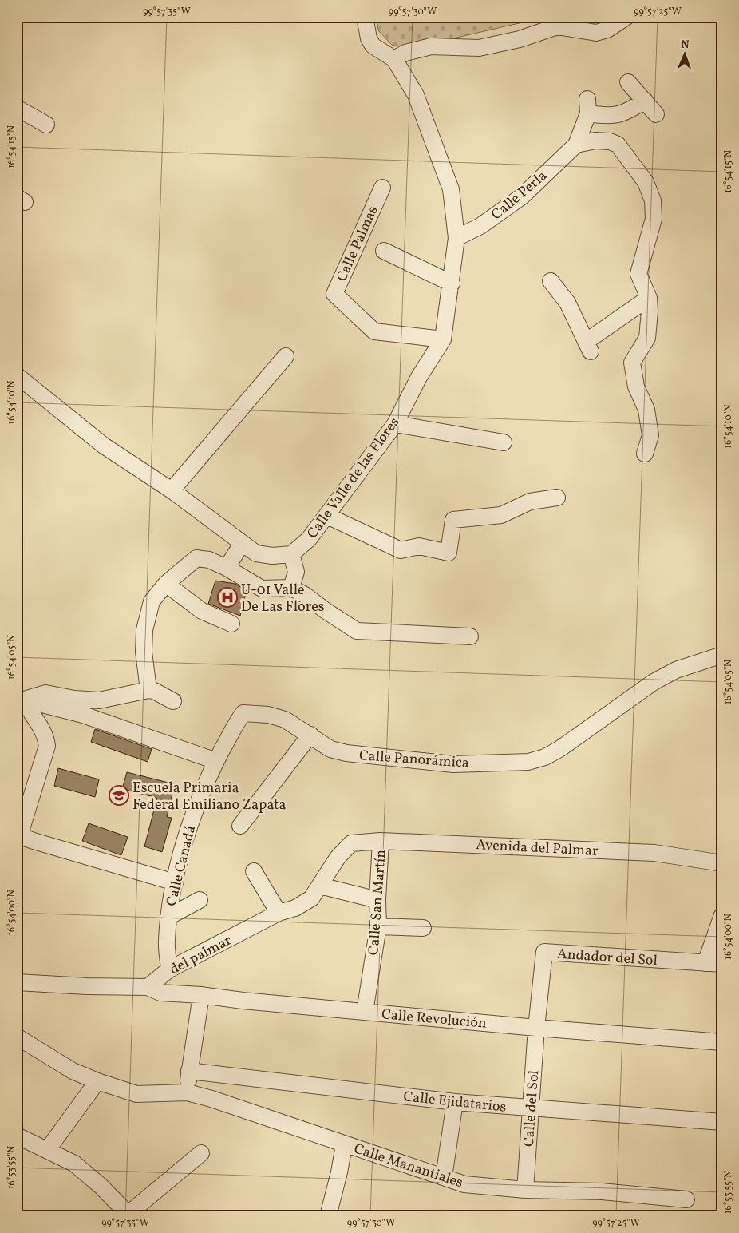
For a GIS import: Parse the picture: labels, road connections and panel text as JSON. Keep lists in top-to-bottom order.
{
  "streets": {
    "street": [
      "Calle Perla",
      "Calle Palmas",
      "Calle Valle de las Flores",
      "Calle Panorámica",
      "Avenida del Palmar",
      "Calle Canadá",
      "Calle San Martín",
      "del palmar",
      "Andador del Sol",
      "Calle Revolución",
      "Calle Ejidatarios",
      "Calle del Sol",
      "Calle Manantiales"
    ]
  },
  "crossings": [
    ["Calle Perla", "Calle Valle de las Flores"],
    ["Calle Palmas", "Calle Valle de las Flores"],
    ["Calle Panorámica", "Calle Canadá"],
    ["Avenida del Palmar", "Calle San Martín"],
    ["Avenida del Palmar", "del palmar"],
    ["Calle Canadá", "del palmar"],
    ["Calle San Martín", "Calle Revolución"],
    ["del palmar", "Calle Revolución"],
    ["Andador del Sol", "Calle Revolución"],
    ["Andador del Sol", "Calle del Sol"],
    ["Calle Revolución", "Calle del Sol"],
    ["Calle Ejidatarios", "Calle del Sol"],
    ["Calle del Sol", "Calle Manantiales"]
  ],
  "places": {
    "hospital": ["U-01 Valle De Las Flores"],
    "school or university": ["Escuela Primaria Federal Emiliano Zapata"]
  },
  "north": "top",
  "coordinates": [
    "99°57'35\"W",
    "99°57'30\"W",
    "99°57'25\"W",
    "16°54'15\"N",
    "16°54'10\"N",
    "16°54'05\"N",
    "16°54'00\"N",
    "16°53'55\"N"
  ]
}
